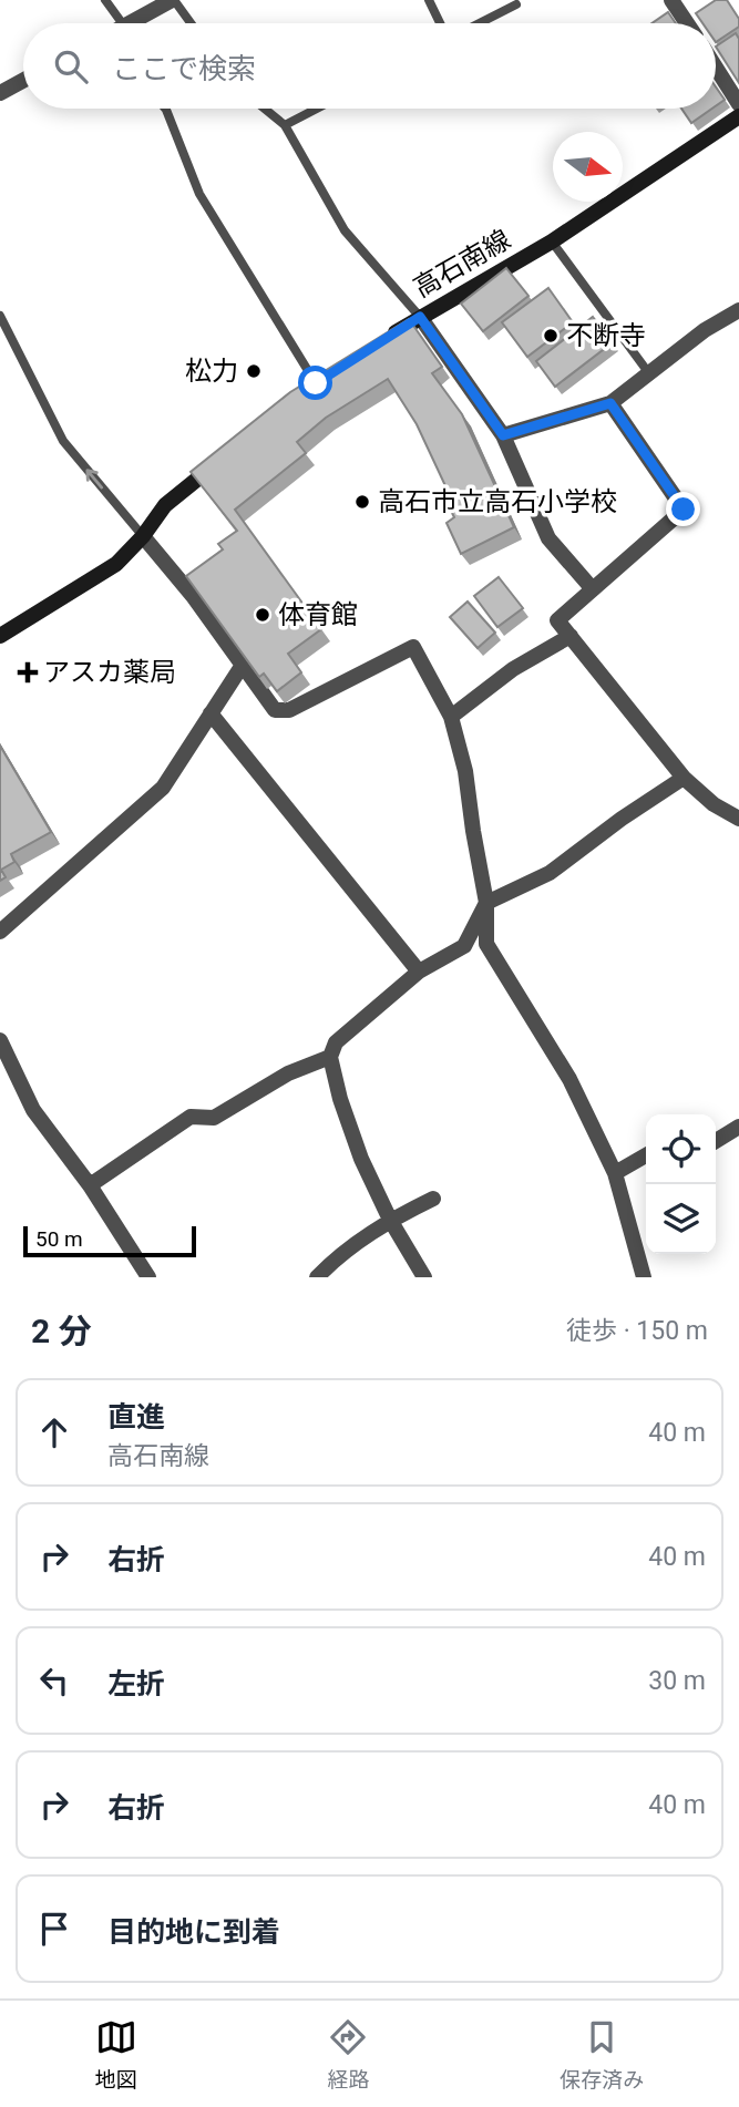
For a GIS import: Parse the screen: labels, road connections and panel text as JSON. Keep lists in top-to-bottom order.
{
  "streets": {
    "street": ["高石南線"]
  },
  "places": {
    "other": [
      "不断寺",
      "松力",
      "高石市立高石小学校",
      "体育館"
    ],
    "health": ["アスカ薬局"]
  },
  "scale_bar": "50 m",
  "north": "right",
  "page": {
    "search": "ここで検索",
    "scale": "50 m",
    "heading": ["2 分", "徒歩 · 150 m"],
    "list": [
      ["直進", "高石南線", "40 m"],
      ["右折", "40 m"],
      ["左折", "30 m"],
      ["右折", "40 m"],
      "目的地に到着"
    ],
    "nav": ["地図", "経路", "保存済み"]
  }
}
